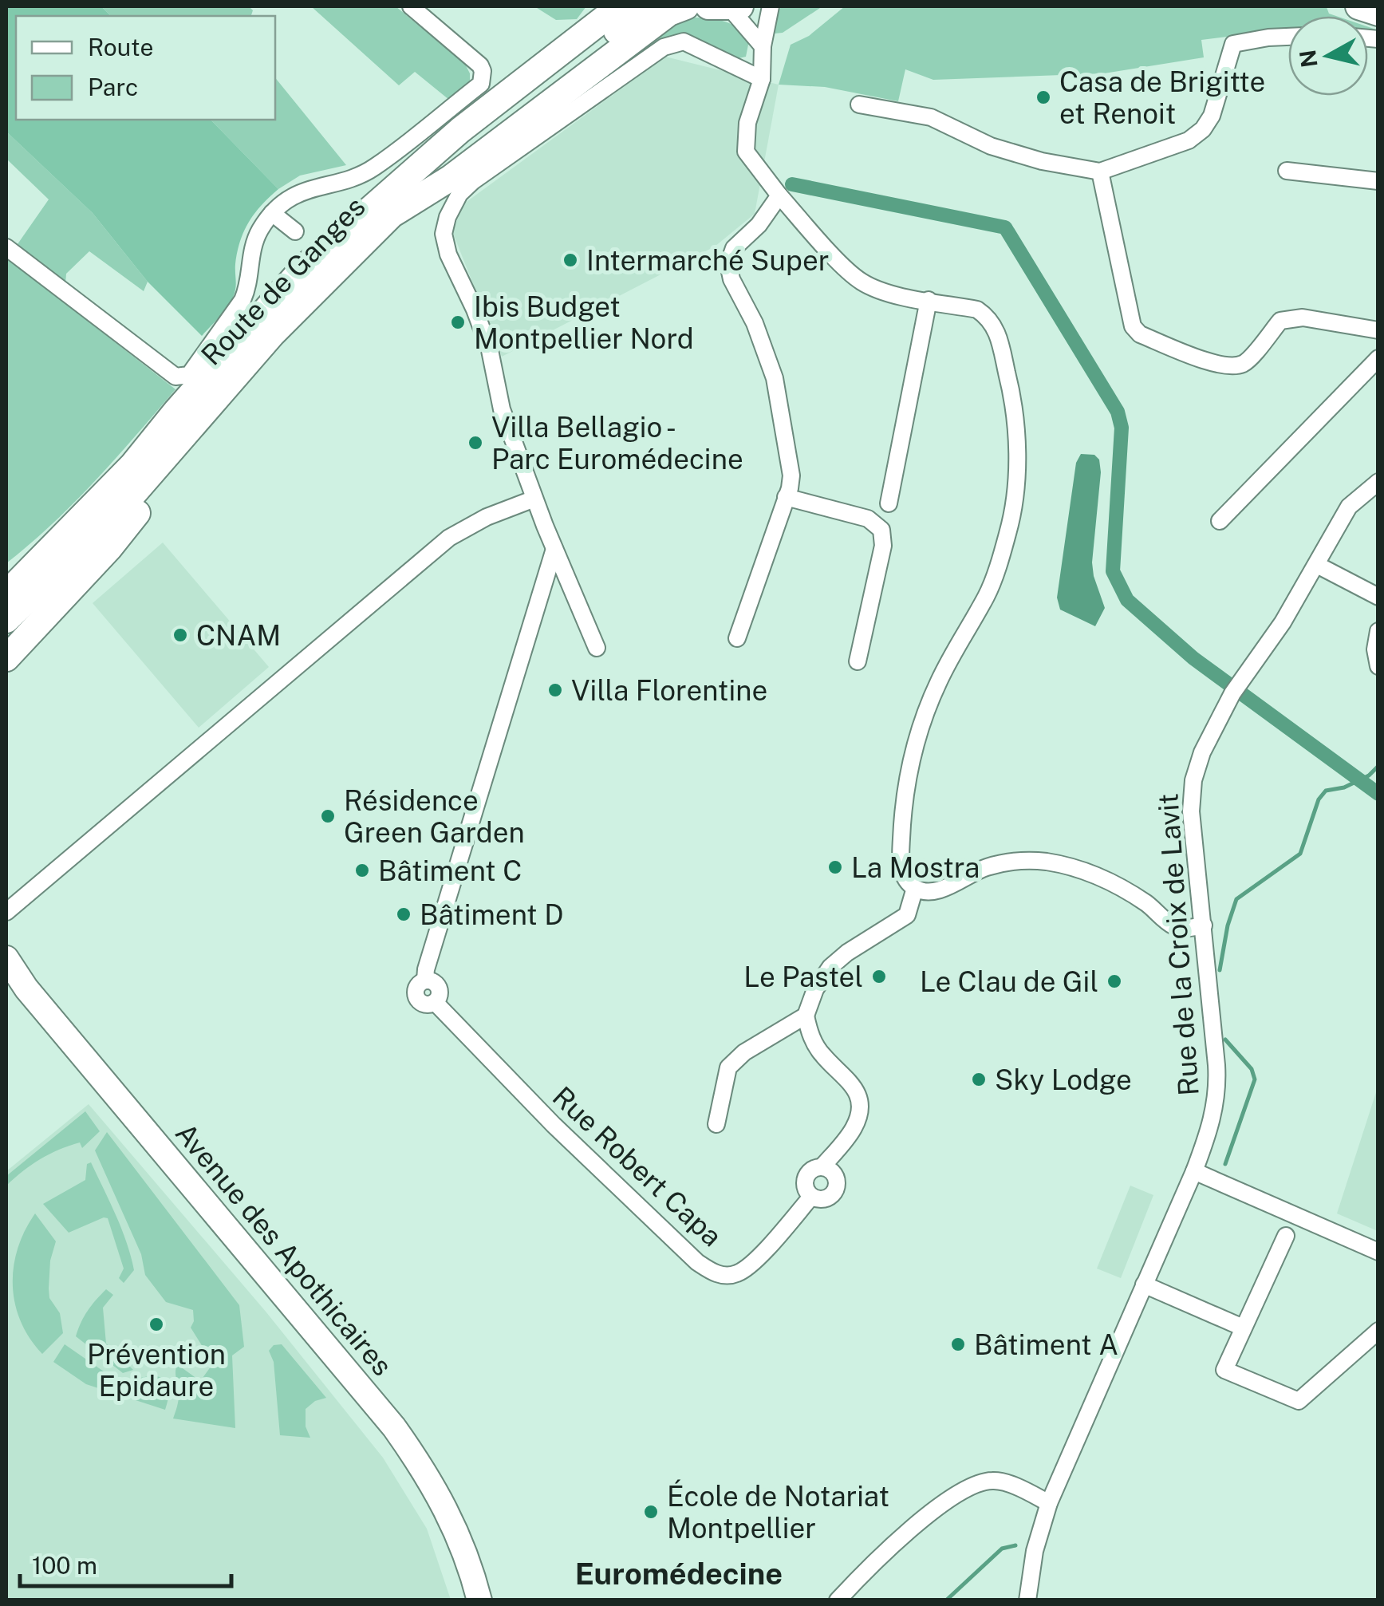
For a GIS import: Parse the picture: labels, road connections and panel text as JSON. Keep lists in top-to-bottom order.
{
  "streets": {
    "main road": ["Route de Ganges", "Avenue des Apothicaires"],
    "street": ["Rue de la Croix de Lavit", "Rue Robert Capa"]
  },
  "districts": ["Euromédecine"],
  "places": [
    "Casa de Brigitte et Renoit",
    "Intermarché Super",
    "Ibis Budget Montpellier Nord",
    "Villa Bellagio - Parc Euromédecine",
    "CNAM",
    "Villa Florentine",
    "Résidence Green Garden",
    "La Mostra",
    "Bâtiment C",
    "Bâtiment D",
    "Le Pastel",
    "Le Clau de Gil",
    "Sky Lodge",
    "Prévention Epidaure",
    "Bâtiment A",
    "École de Notariat Montpellier"
  ],
  "legend": ["Route", "Parc"],
  "scale_bar": "100 m",
  "north": "left"
}
